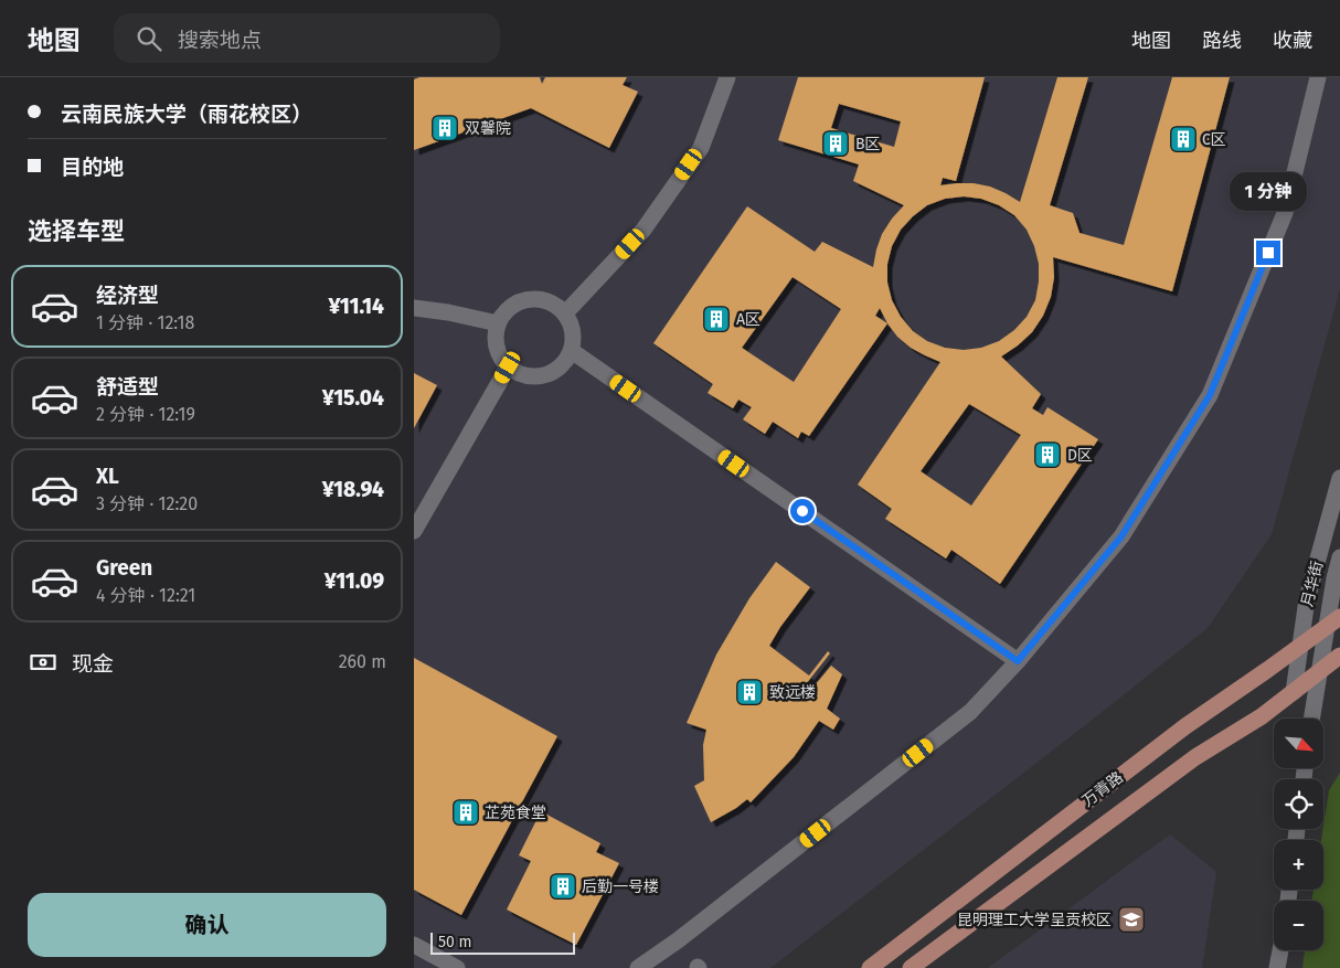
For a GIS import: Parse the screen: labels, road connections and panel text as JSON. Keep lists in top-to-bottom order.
{
  "streets": {
    "main road": ["万青路"],
    "street": ["月华街"]
  },
  "crossings": [
    ["月华街", "万青路"]
  ],
  "places": {
    "building": [
      "双馨院",
      "C区",
      "B区",
      "A区",
      "D区",
      "致远楼",
      "芷苑食堂",
      "后勤一号楼"
    ],
    "school or university": ["昆明理工大学呈贡校区"]
  },
  "scale_bar": "50 m",
  "north": "bottom right",
  "page": {
    "header": "地图",
    "search": "搜索地点",
    "nav": ["地图", "路线", "收藏"],
    "banner": ["云南民族大学（雨花校区）", "目的地"],
    "bubble": "1 分钟",
    "heading": "选择车型",
    "list": [
      {
        "name": "经济型",
        "note": "1 分钟 · 12:18",
        "value": "¥11.14"
      },
      {
        "name": "舒适型",
        "note": "2 分钟 · 12:19",
        "value": "¥15.04"
      },
      {
        "name": "XL",
        "note": "3 分钟 · 12:20",
        "value": "¥18.94"
      },
      {
        "name": "Green",
        "note": "4 分钟 · 12:21",
        "value": "¥11.09"
      }
    ],
    "pay": ["现金", "260 m"],
    "map_buttons": ["+", "−"],
    "buttons": "确认",
    "scale": "50 m"
  }
}
